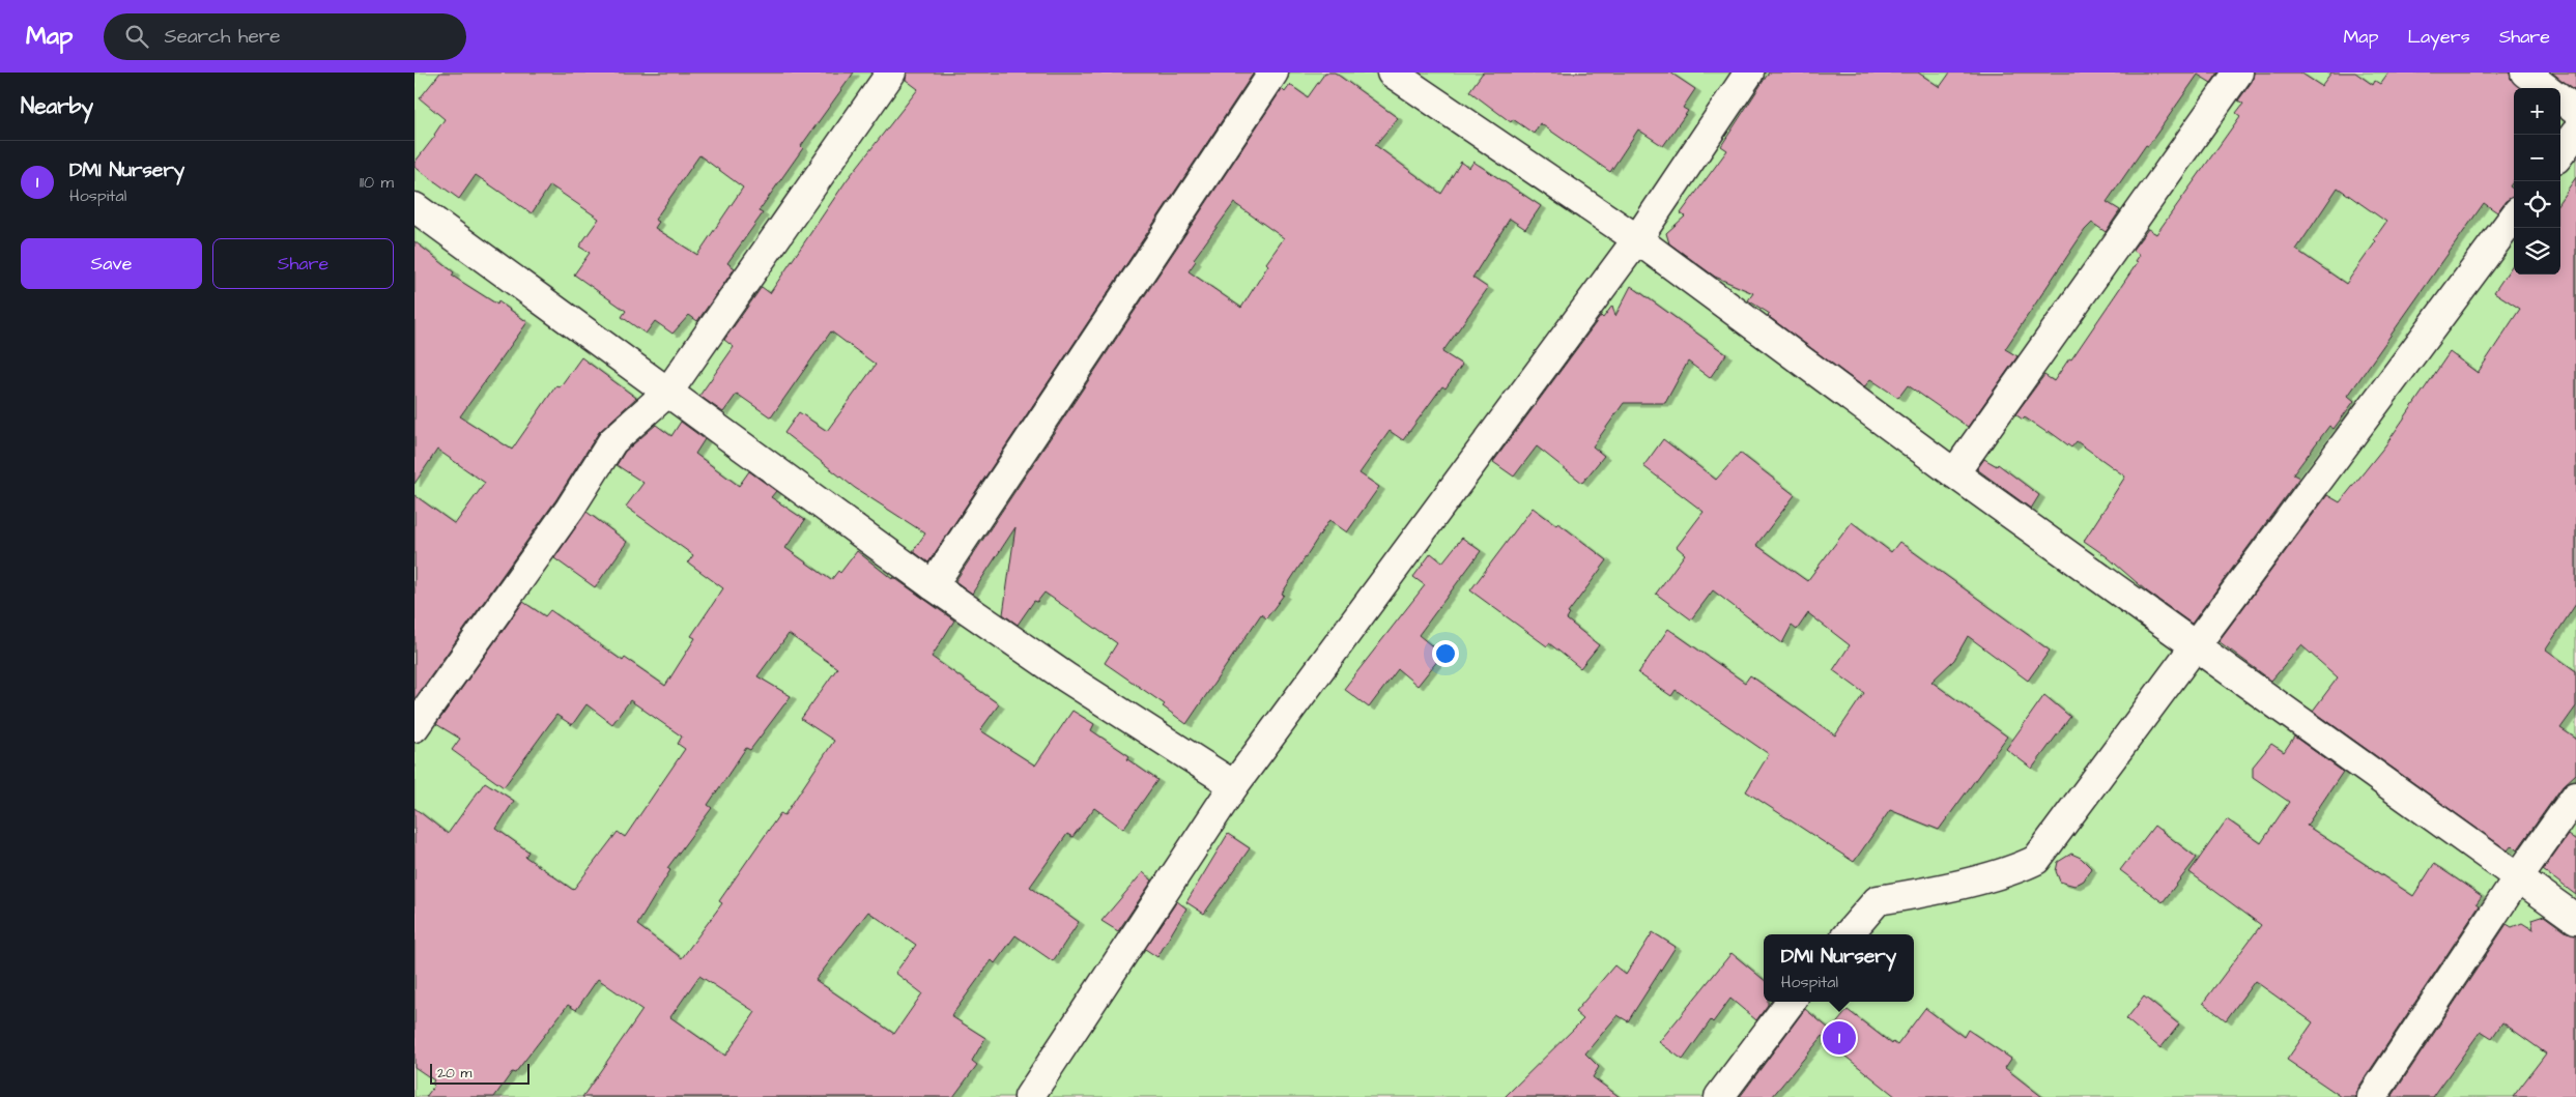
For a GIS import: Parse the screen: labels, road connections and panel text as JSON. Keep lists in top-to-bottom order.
{
  "scale_bar": "20 m",
  "page": {
    "header": "Map",
    "search": "Search here",
    "nav": ["Map", "Layers", "Share"],
    "heading": "Nearby",
    "map_buttons": ["+", "−"],
    "list": [
      {
        "mark": "1",
        "name": "DMI Nursery",
        "note": "Hospital",
        "value": "110 m"
      }
    ],
    "buttons": ["Save", "Share"],
    "popup": ["DMI Nursery", "Hospital"],
    "pins": "1",
    "scale": "20 m"
  }
}
